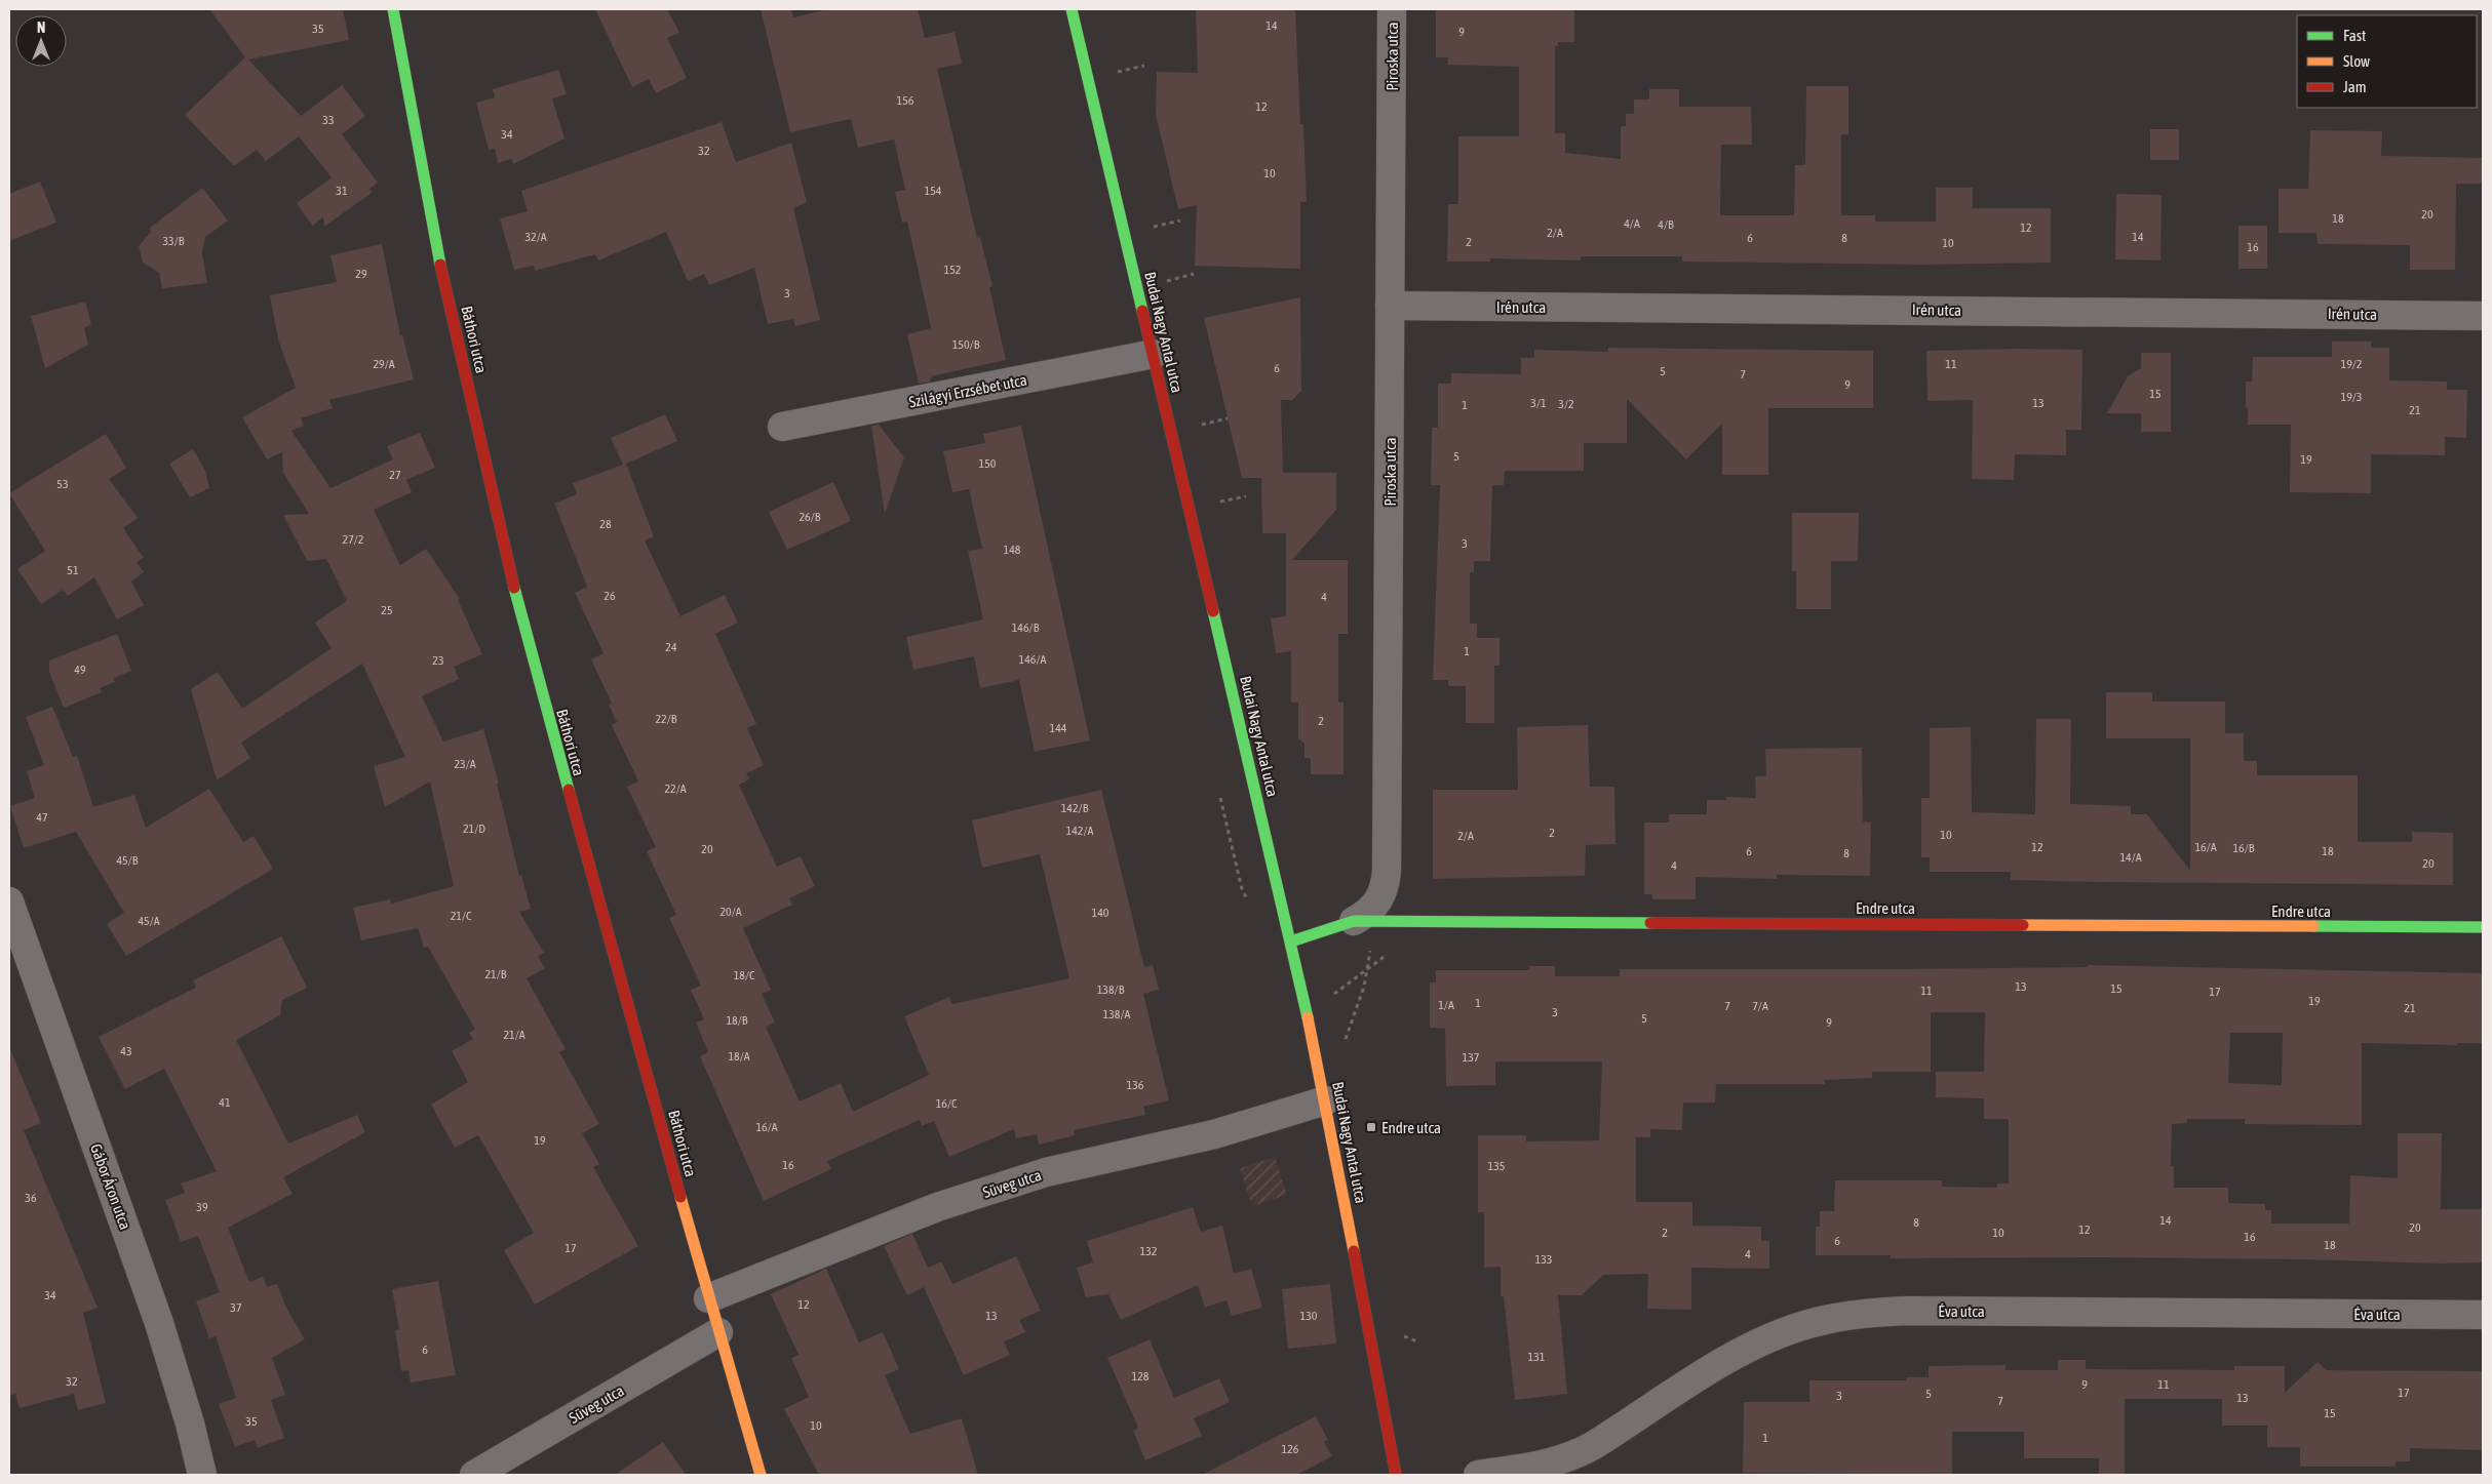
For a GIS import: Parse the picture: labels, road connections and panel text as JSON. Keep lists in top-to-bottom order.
{
  "streets": {
    "street": [
      "Piroska utca",
      "Irén utca",
      "Budai Nagy Antal utca",
      "Báthori utca",
      "Szilágyi Erzsébet utca",
      "Endre utca",
      "Süveg utca",
      "Gábor Áron utca",
      "Éva utca"
    ]
  },
  "crossings": [
    ["Piroska utca", "Irén utca"],
    ["Piroska utca", "Endre utca"],
    ["Budai Nagy Antal utca", "Szilágyi Erzsébet utca"],
    ["Budai Nagy Antal utca", "Endre utca"],
    ["Budai Nagy Antal utca", "Süveg utca"],
    ["Báthori utca", "Süveg utca"]
  ],
  "places": {
    "transit": ["Endre utca"]
  },
  "house_numbers": [
    "14",
    "35",
    "9",
    "156",
    "12",
    "33",
    "34",
    "32",
    "10",
    "31",
    "154",
    "20",
    "18",
    "4/A",
    "4/B",
    "12",
    "2/A",
    "32/A",
    "14",
    "6",
    "8",
    "33/B",
    "2",
    "10",
    "16",
    "152",
    "29",
    "3",
    "150/B",
    "29/A",
    "11",
    "19/2",
    "6",
    "5",
    "7",
    "9",
    "15",
    "19/3",
    "3/1",
    "13",
    "3/2",
    "1",
    "21",
    "5",
    "19",
    "150",
    "27",
    "53",
    "26/B",
    "28",
    "27/2",
    "3",
    "148",
    "51",
    "26",
    "4",
    "25",
    "146/B",
    "24",
    "1",
    "146/A",
    "23",
    "49",
    "22/B",
    "2",
    "144",
    "23/A",
    "22/A",
    "142/B",
    "47",
    "21/D",
    "142/A",
    "2",
    "10",
    "2/A",
    "12",
    "16/A",
    "16/B",
    "20",
    "6",
    "18",
    "8",
    "14/A",
    "45/B",
    "20",
    "4",
    "20/A",
    "140",
    "21/C",
    "45/A",
    "21/B",
    "18/C",
    "13",
    "15",
    "138/B",
    "11",
    "17",
    "19",
    "1",
    "1/A",
    "7",
    "7/A",
    "21",
    "3",
    "138/A",
    "5",
    "18/B",
    "9",
    "21/A",
    "43",
    "18/A",
    "137",
    "136",
    "41",
    "16/C",
    "16/A",
    "19",
    "16",
    "135",
    "36",
    "39",
    "14",
    "8",
    "20",
    "12",
    "2",
    "10",
    "16",
    "6",
    "18",
    "17",
    "132",
    "4",
    "133",
    "34",
    "12",
    "37",
    "13",
    "130",
    "6",
    "131",
    "128",
    "32",
    "9",
    "11",
    "17",
    "5",
    "3",
    "13",
    "7",
    "15",
    "35",
    "10",
    "1",
    "126"
  ],
  "legend": ["Fast", "Slow", "Jam"],
  "north": "top"
}
